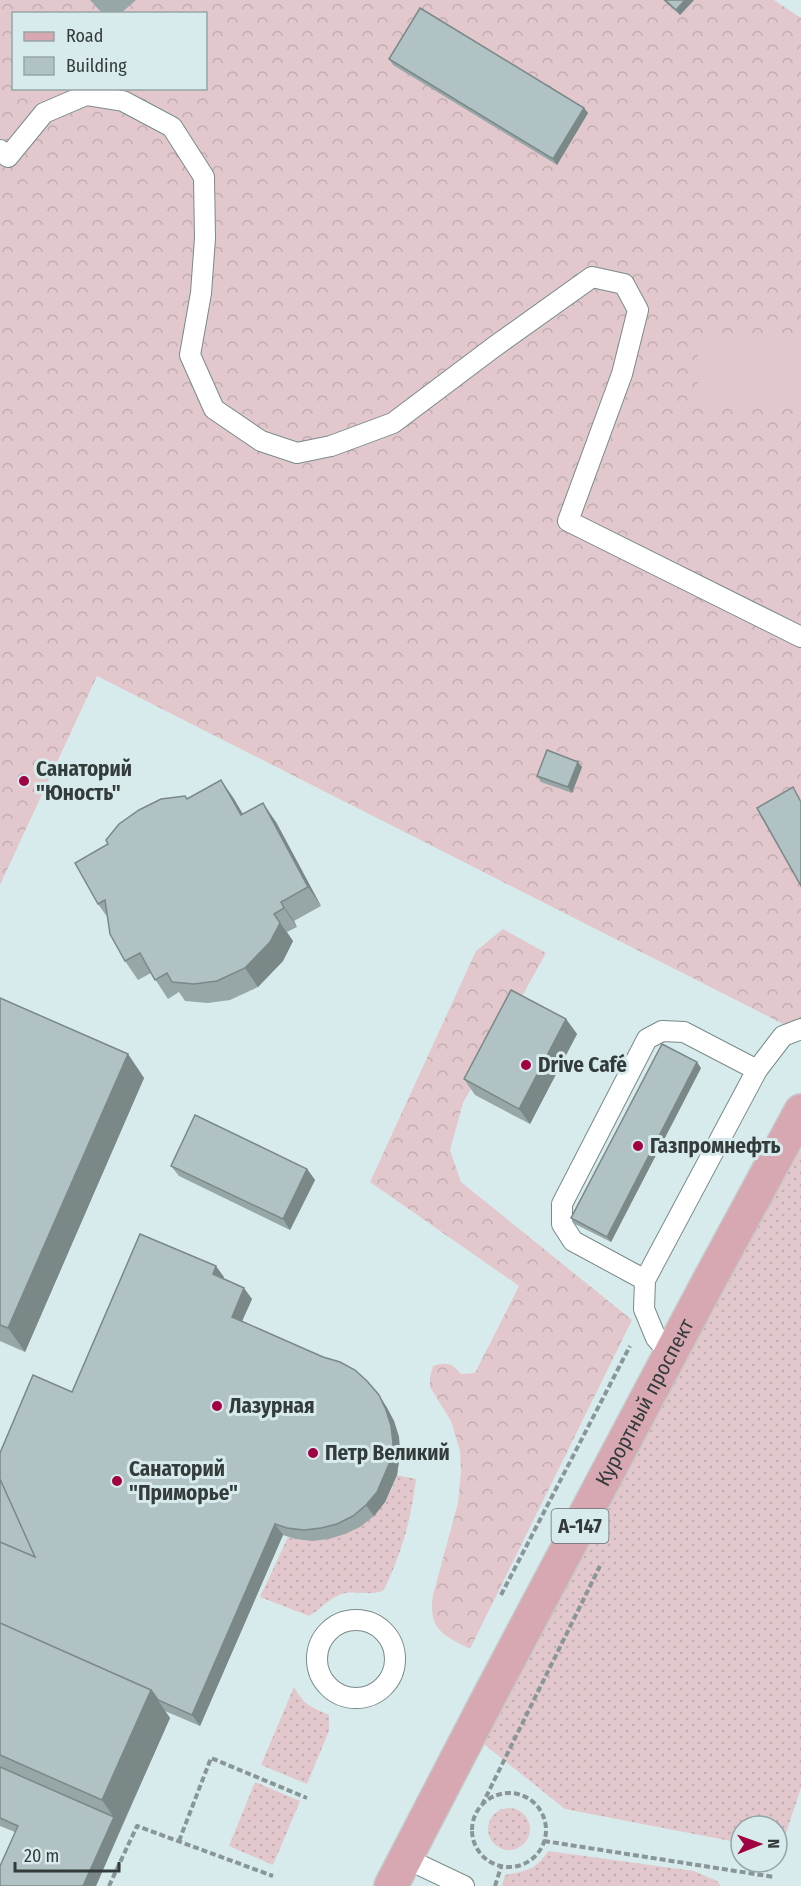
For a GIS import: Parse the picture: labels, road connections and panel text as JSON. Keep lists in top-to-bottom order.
{
  "streets": {
    "main road": ["Курортный проспект", "А-147"]
  },
  "places": [
    "Санаторий \"Юность\"",
    "Drive Café",
    "Газпромнефть",
    "Лазурная",
    "Петр Великий",
    "Санаторий \"Приморье\""
  ],
  "legend": ["Road", "Building"],
  "scale_bar": "20 m",
  "north": "right"
}
